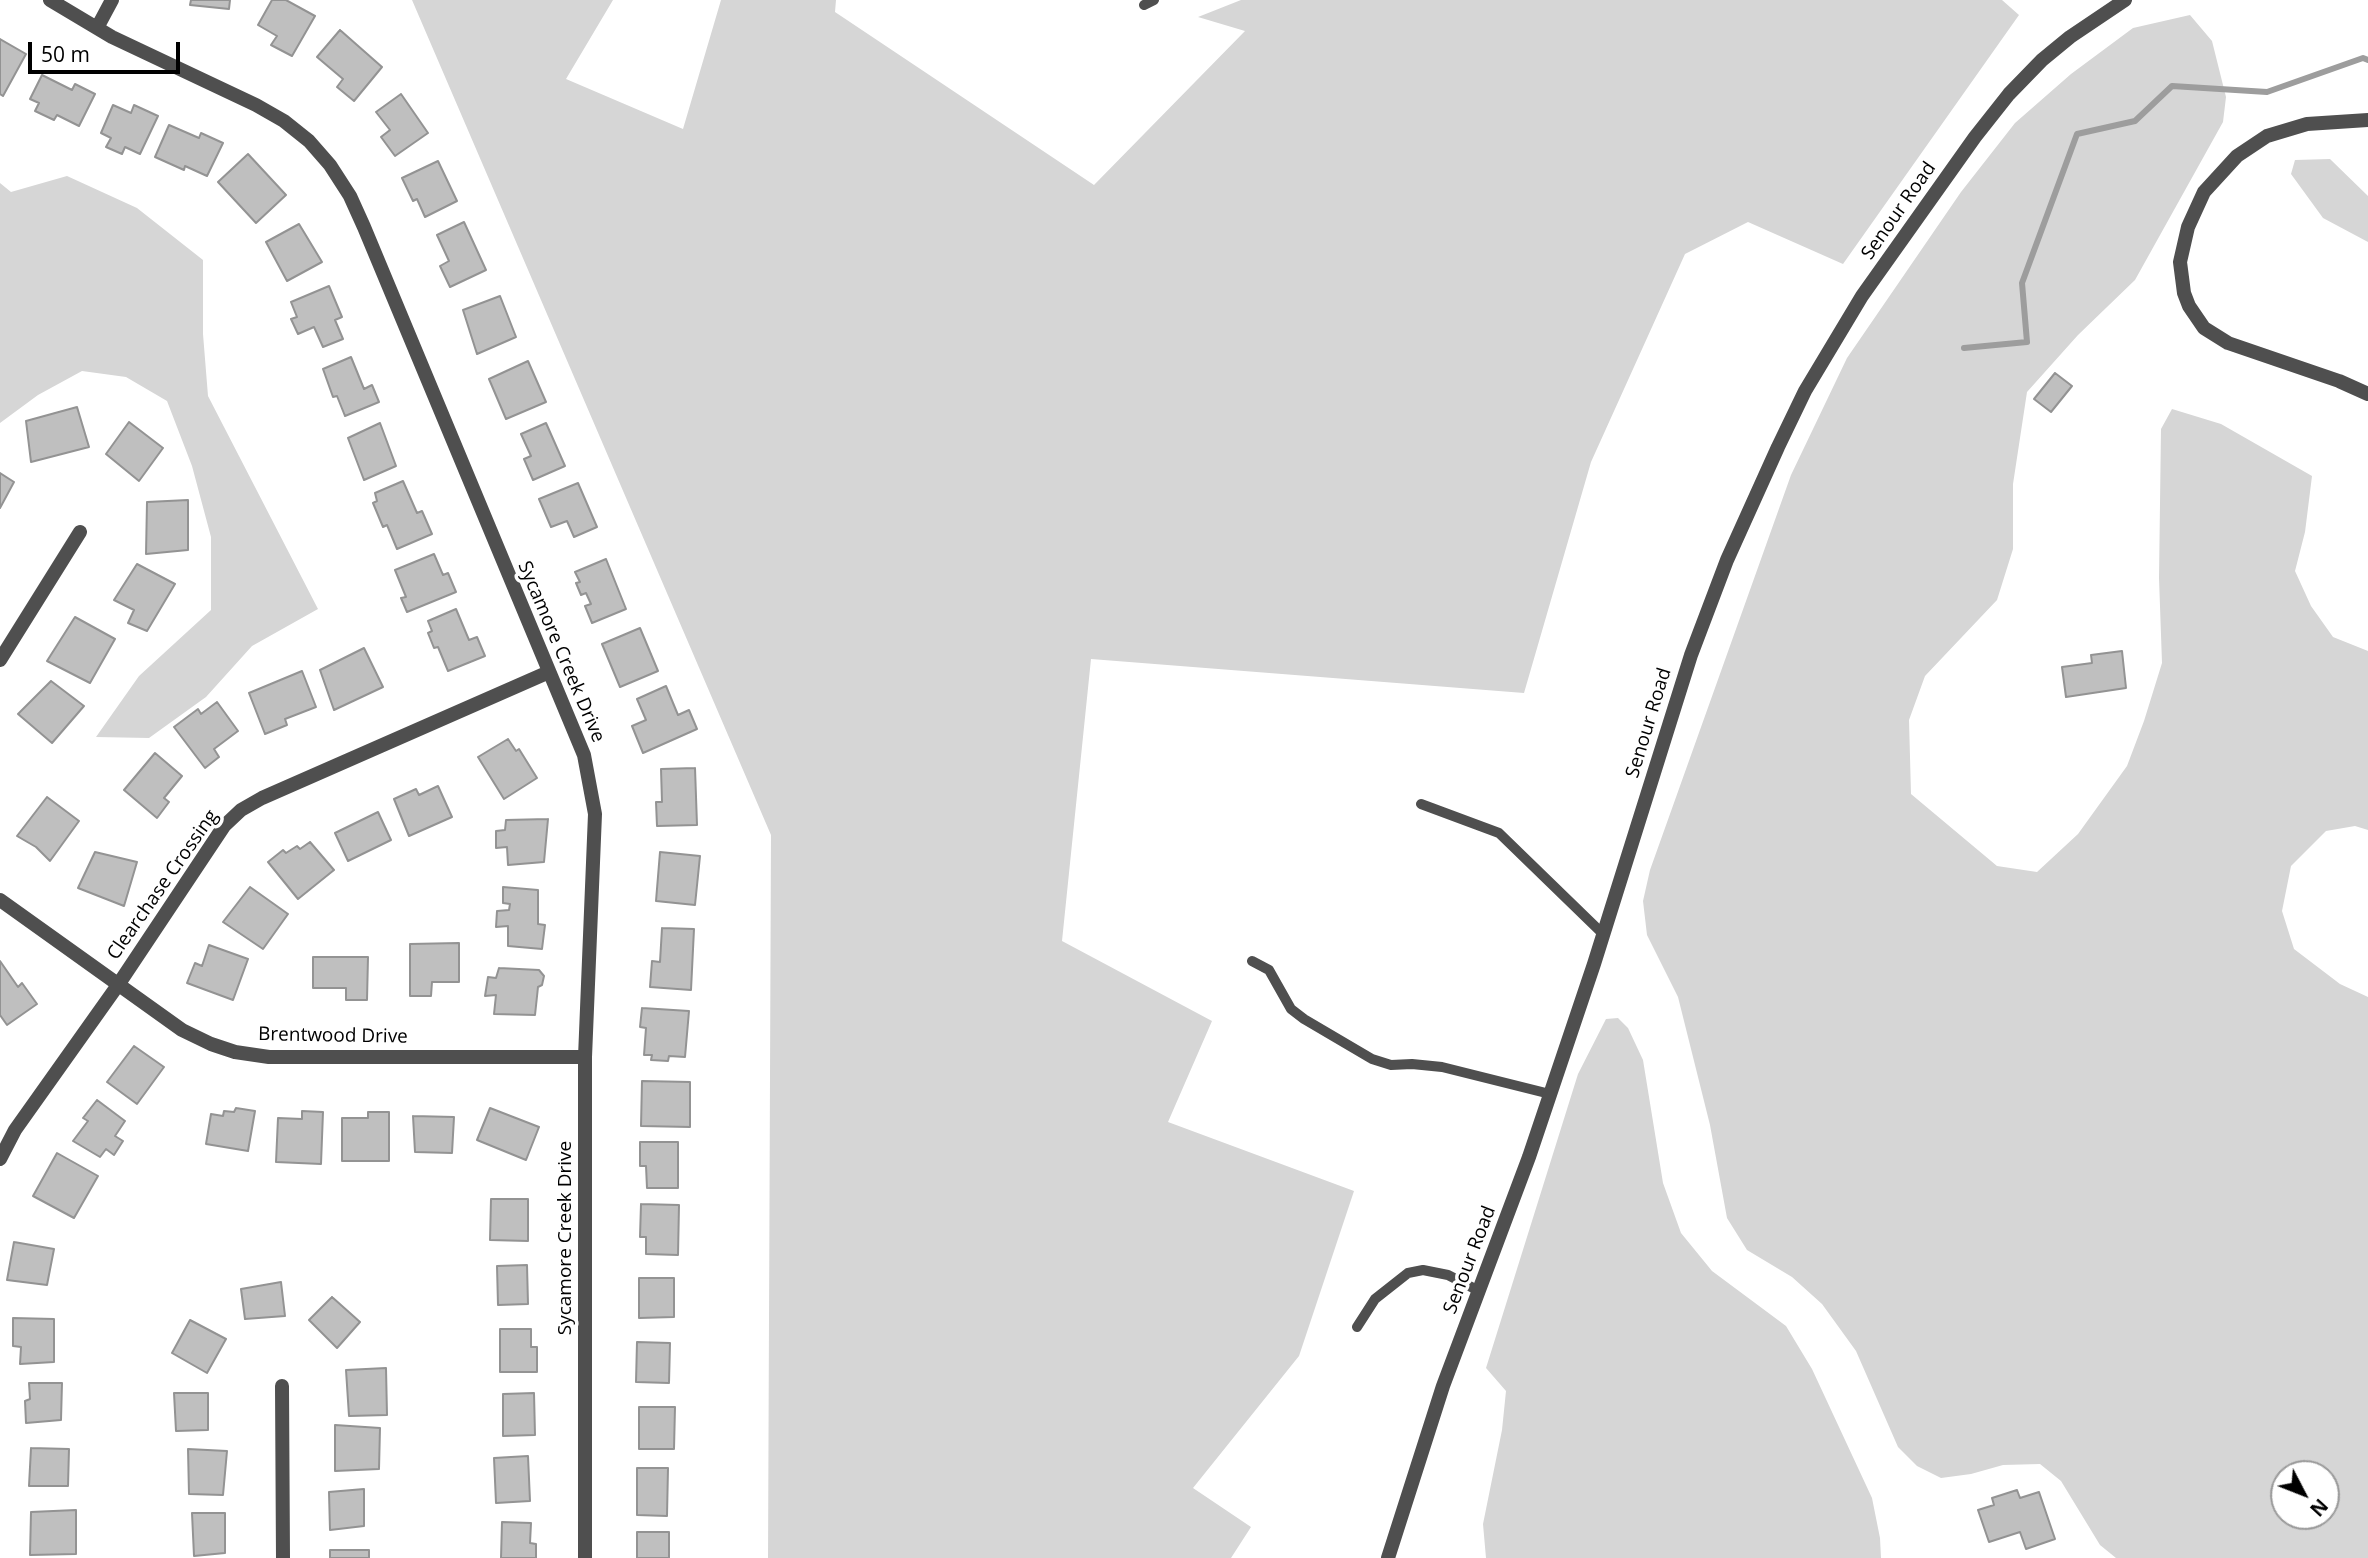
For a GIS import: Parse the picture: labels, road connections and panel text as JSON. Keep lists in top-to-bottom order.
{
  "streets": {
    "street": [
      "Senour Road",
      "Sycamore Creek Drive",
      "Clearchase Crossing",
      "Brentwood Drive"
    ]
  },
  "crossings": [
    ["Sycamore Creek Drive", "Clearchase Crossing"],
    ["Sycamore Creek Drive", "Brentwood Drive"],
    ["Clearchase Crossing", "Brentwood Drive"]
  ],
  "scale_bar": "50 m",
  "north": "bottom right"
}
